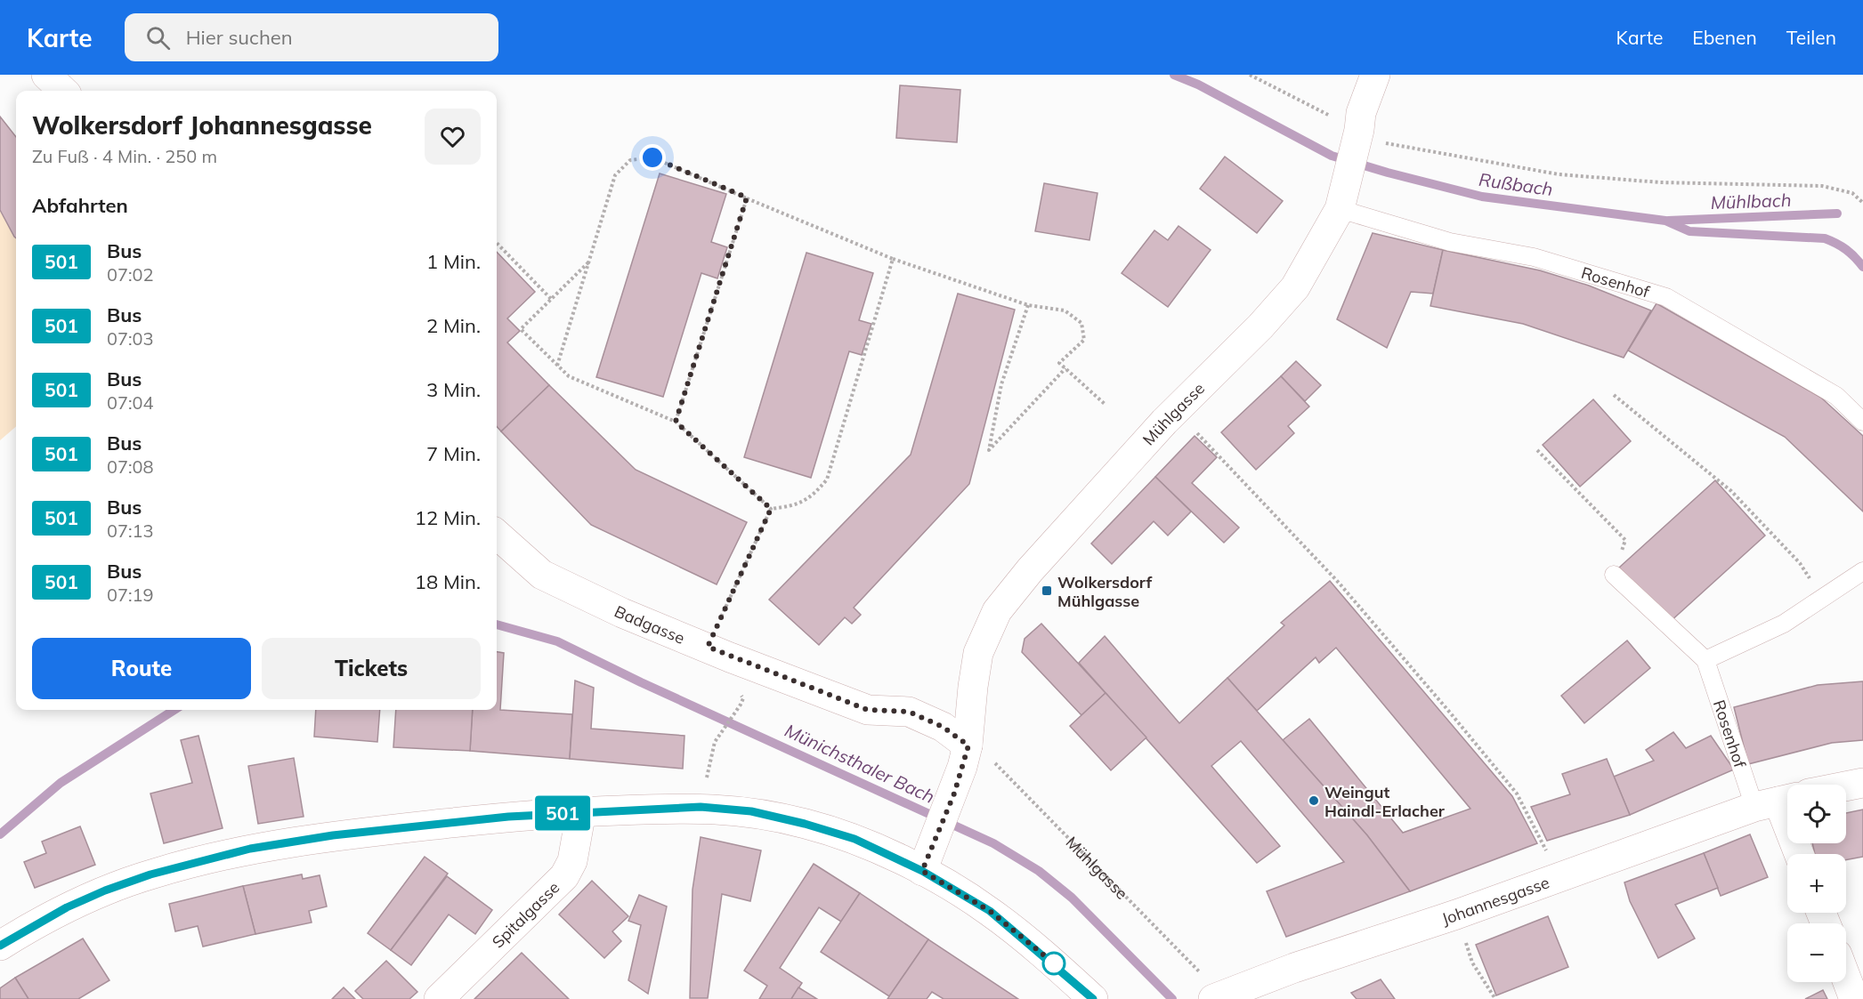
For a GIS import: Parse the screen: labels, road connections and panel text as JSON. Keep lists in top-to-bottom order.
{
  "streets": {
    "street": [
      "Mühlgasse",
      "Badgasse",
      "Johannesgasse",
      "Spitalgasse"
    ],
    "lane": ["Rosenhof"]
  },
  "crossings": [
    ["Rosenhof", "Mühlgasse"],
    ["Rosenhof", "Johannesgasse"],
    ["Mühlgasse", "Badgasse"],
    ["Mühlgasse", "Johannesgasse"]
  ],
  "water": ["Rußbach", "Mühlbach", "Münichsthaler Bach"],
  "places": {
    "transit": ["Wolkersdorf Mühlgasse"],
    "other": ["Weingut Haindl-Erlacher"]
  },
  "lines": ["bus line 501"],
  "page": {
    "header": "Karte",
    "search": "Hier suchen",
    "nav": ["Karte", "Ebenen", "Teilen"],
    "on_map": "501",
    "heading": [
      ["Wolkersdorf Johannesgasse", "Zu Fuß · 4 Min. · 250 m"],
      "Abfahrten"
    ],
    "list": [
      {
        "mark": "501",
        "name": "Bus",
        "note": "07:02",
        "value": "1 Min."
      },
      {
        "mark": "501",
        "name": "Bus",
        "note": "07:03",
        "value": "2 Min."
      },
      {
        "mark": "501",
        "name": "Bus",
        "note": "07:04",
        "value": "3 Min."
      },
      {
        "mark": "501",
        "name": "Bus",
        "note": "07:08",
        "value": "7 Min."
      },
      {
        "mark": "501",
        "name": "Bus",
        "note": "07:13",
        "value": "12 Min."
      },
      {
        "mark": "501",
        "name": "Bus",
        "note": "07:19",
        "value": "18 Min."
      }
    ],
    "buttons": ["Route", "Tickets"],
    "map_buttons": ["+", "−"]
  }
}
